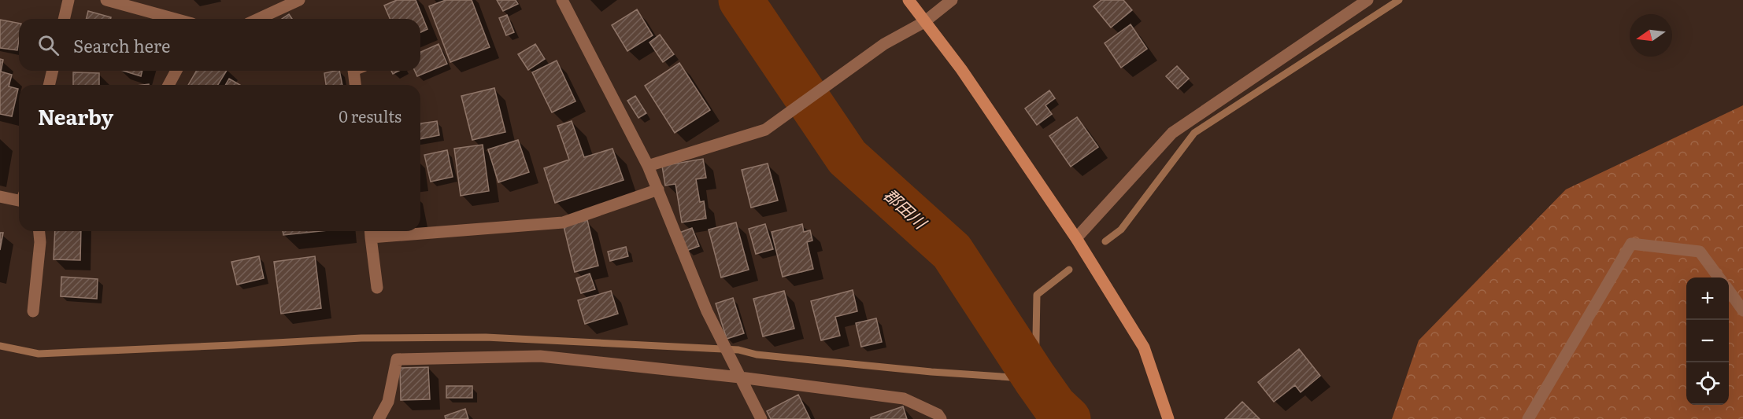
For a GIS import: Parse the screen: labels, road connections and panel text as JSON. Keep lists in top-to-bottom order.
{
  "water": ["郡田川"],
  "north": "left",
  "page": {
    "search": "Search here",
    "heading": ["Nearby", "0 results"],
    "map_buttons": ["+", "−"]
  }
}
